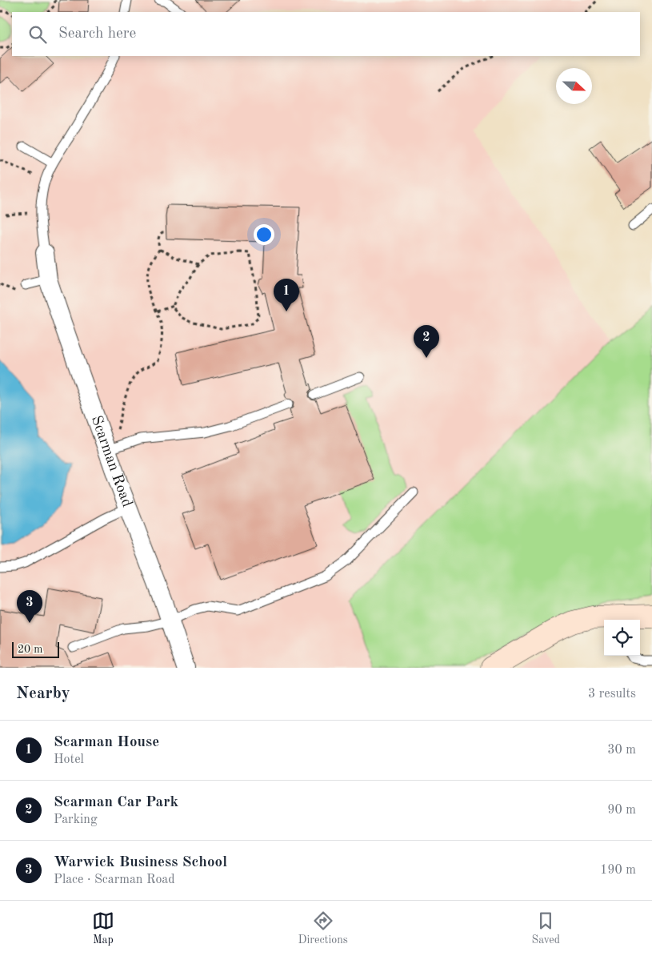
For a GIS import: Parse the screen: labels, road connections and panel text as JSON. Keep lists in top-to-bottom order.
{
  "streets": {
    "street": ["Scarman Road"]
  },
  "scale_bar": "20 m",
  "north": "right",
  "page": {
    "search": "Search here",
    "pins": ["1", "2", "3"],
    "scale": "20 m",
    "heading": ["Nearby", "3 results"],
    "list": [
      {
        "mark": "1",
        "name": "Scarman House",
        "note": "Hotel",
        "value": "30 m"
      },
      {
        "mark": "2",
        "name": "Scarman Car Park",
        "note": "Parking",
        "value": "90 m"
      },
      {
        "mark": "3",
        "name": "Warwick Business School",
        "note": "Place · Scarman Road",
        "value": "190 m"
      }
    ],
    "nav": ["Map", "Directions", "Saved"]
  }
}
